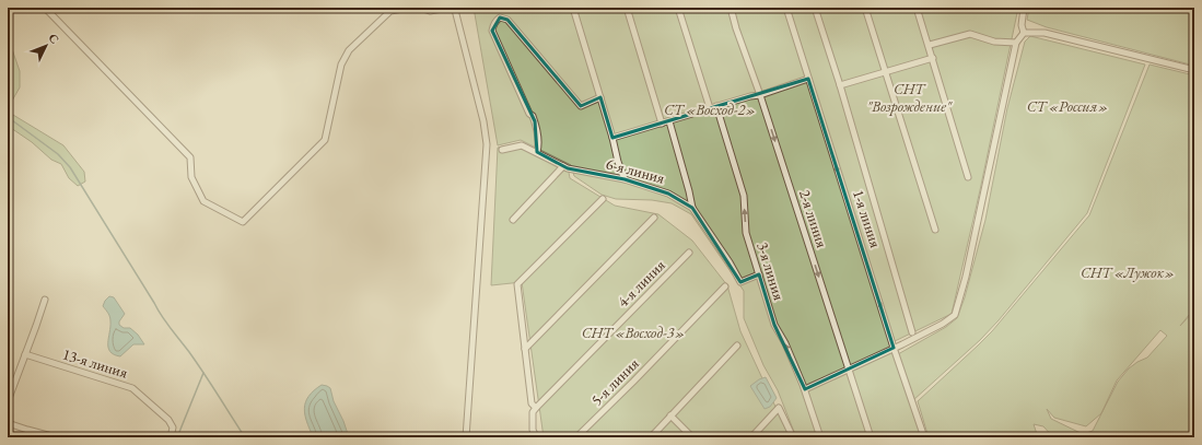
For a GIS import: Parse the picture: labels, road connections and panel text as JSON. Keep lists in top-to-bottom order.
{
  "streets": {
    "street": [
      "6-я линия",
      "2-я линия",
      "1-я линия",
      "3-я линия",
      "4-я линия",
      "13-я линия",
      "5-я линия"
    ]
  },
  "one_way": ["2-я линия", "3-я линия"],
  "parks": [
    "СНТ \"Возрождение\"",
    "СТ «Россия»",
    "СТ «Восход-2»",
    "СНТ «Лужок»",
    "СНТ «Восход-3»"
  ],
  "north": "top right"
}
